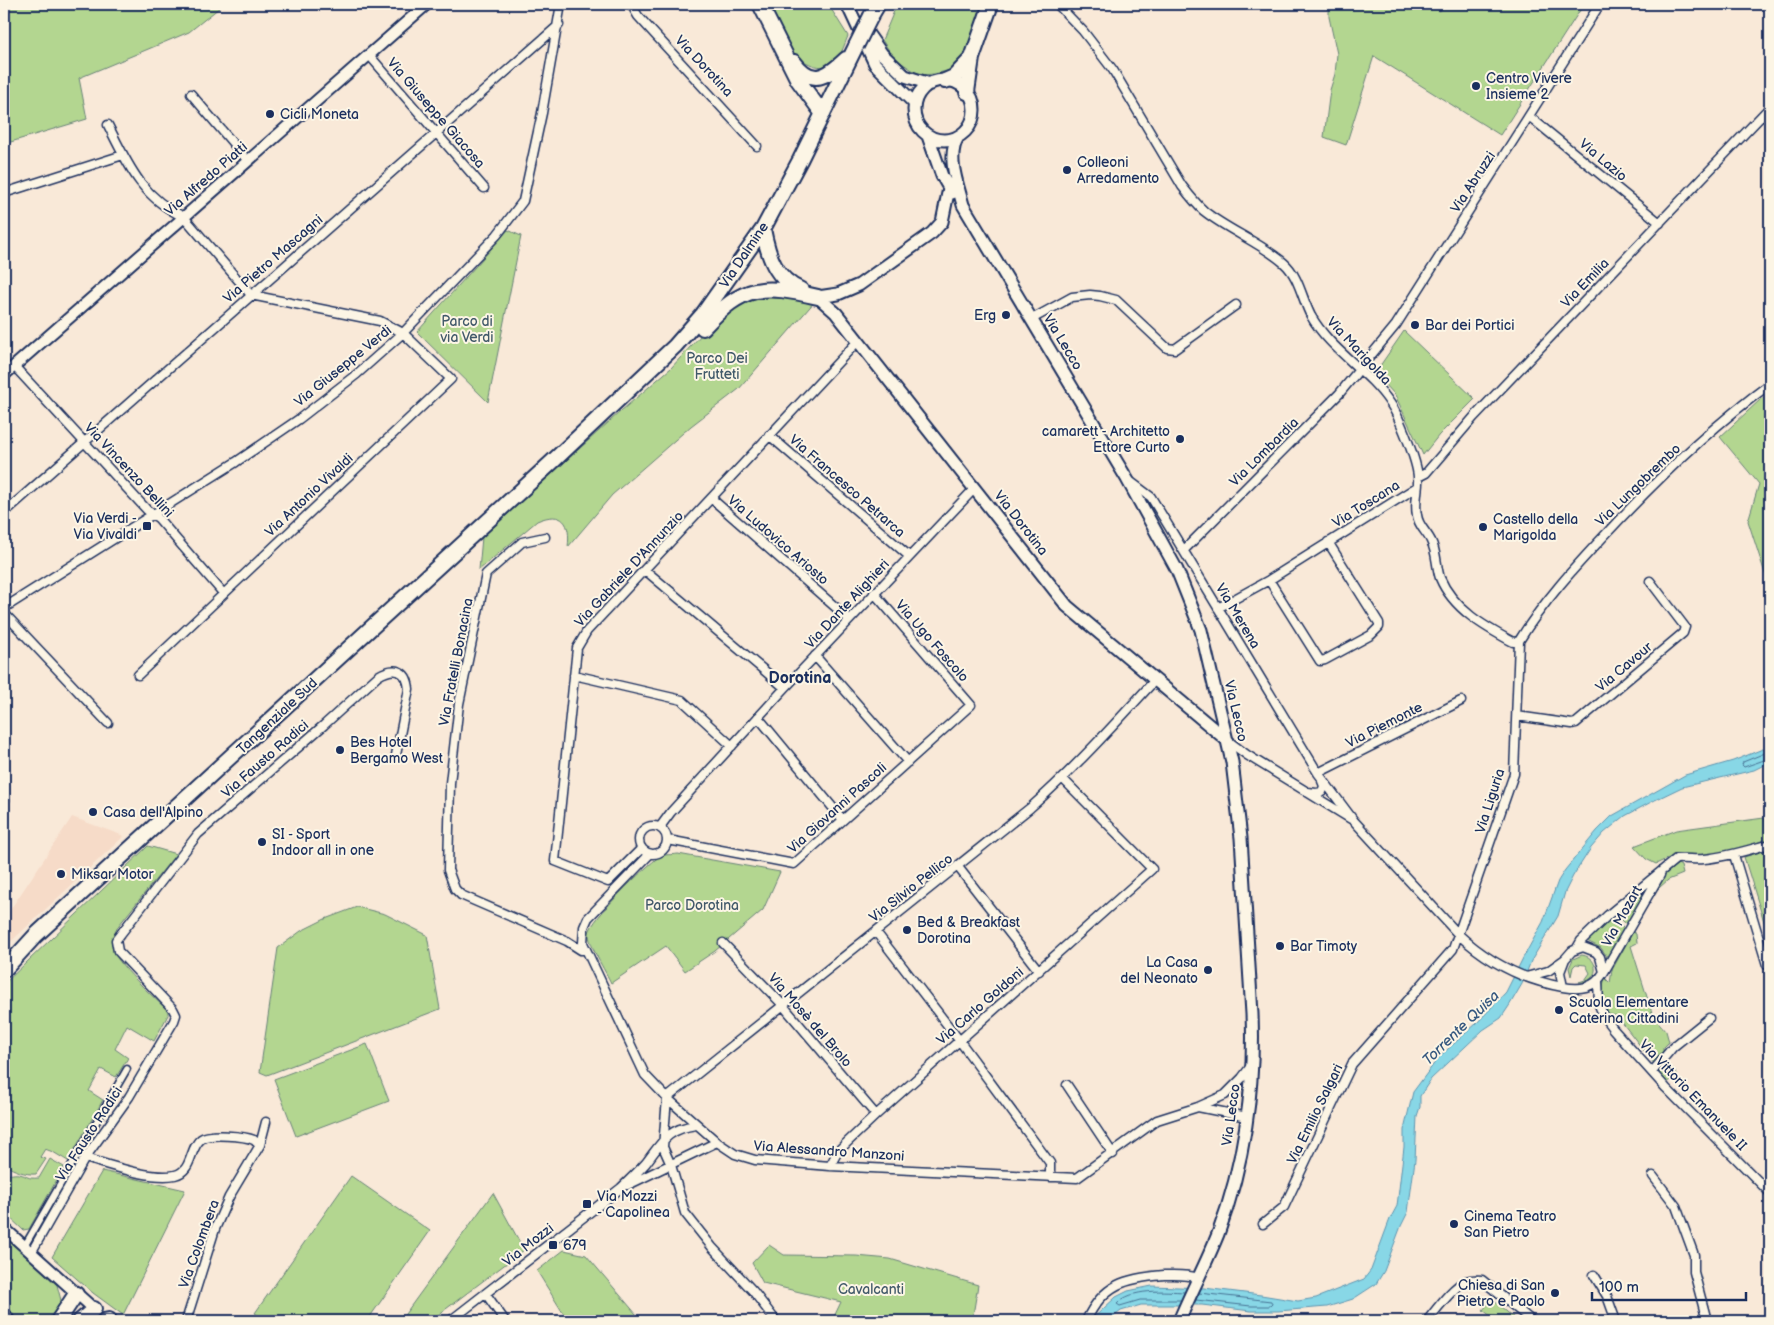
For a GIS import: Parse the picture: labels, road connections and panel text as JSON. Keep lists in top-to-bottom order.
{
  "streets": {
    "highway": ["Via Dalmine", "Tangenziale Sud"],
    "main road": ["Via Dorotina", "Via Lecco"],
    "street": [
      "Via Giuseppe Giacosa",
      "Via Lazio",
      "Via Alfredo Piatti",
      "Via Abruzzi",
      "Via Pietro Mascagni",
      "Via Emilia",
      "Via Marigolda",
      "Via Giuseppe Verdi",
      "Via Lombardia",
      "Via Vincenzo Bellini",
      "Via Lungobrembo",
      "Via Francesco Petrarca",
      "Via Antonio Vivaldi",
      "Via Toscana",
      "Via Ludovico Ariosto",
      "Via Gabriele D'Annunzio",
      "Via Dante Alighieri",
      "Via Merena",
      "Via Ugo Foscolo",
      "Via Fratelli Bonacina",
      "Via Cavour",
      "Via Piemonte",
      "Via Fausto Radici",
      "Via Liguria",
      "Via Giovanni Pascoli",
      "Via Silvio Pellico",
      "Via Mozart",
      "Via Carlo Goldoni",
      "Via Mosè del Brolo",
      "Via Vittorio Emanuele II",
      "Via Emilio Salgari",
      "Via Alessandro Manzoni",
      "Via Colombera",
      "Via Mozzi"
    ]
  },
  "crossings": [
    ["Via Dorotina", "Via Lecco"],
    ["Via Dorotina", "Via Gabriele D'Annunzio"],
    ["Via Dorotina", "Via Dante Alighieri"],
    ["Via Dorotina", "Via Merena"],
    ["Via Dorotina", "Via Silvio Pellico"],
    ["Via Giuseppe Giacosa", "Via Alfredo Piatti"],
    ["Via Giuseppe Giacosa", "Via Pietro Mascagni"],
    ["Via Lazio", "Via Abruzzi"],
    ["Via Lazio", "Via Emilia"],
    ["Via Alfredo Piatti", "Via Vincenzo Bellini"],
    ["Via Abruzzi", "Via Marigolda"],
    ["Via Abruzzi", "Via Lombardia"],
    ["Via Dalmine", "Tangenziale Sud"],
    ["Via Pietro Mascagni", "Via Giuseppe Verdi"],
    ["Via Pietro Mascagni", "Via Vincenzo Bellini"],
    ["Via Emilia", "Via Marigolda"],
    ["Via Lecco", "Via Merena"],
    ["Via Lecco", "Via Alessandro Manzoni"],
    ["Via Marigolda", "Via Lombardia"],
    ["Via Marigolda", "Via Lungobrembo"],
    ["Via Marigolda", "Via Toscana"],
    ["Via Marigolda", "Via Liguria"],
    ["Via Giuseppe Verdi", "Via Vincenzo Bellini"],
    ["Via Giuseppe Verdi", "Via Antonio Vivaldi"],
    ["Via Lombardia", "Via Merena"],
    ["Via Vincenzo Bellini", "Via Antonio Vivaldi"],
    ["Via Lungobrembo", "Via Liguria"],
    ["Via Francesco Petrarca", "Via Gabriele D'Annunzio"],
    ["Via Francesco Petrarca", "Via Dante Alighieri"],
    ["Via Toscana", "Via Merena"],
    ["Via Ludovico Ariosto", "Via Gabriele D'Annunzio"],
    ["Via Ludovico Ariosto", "Via Dante Alighieri"],
    ["Via Gabriele D'Annunzio", "Via Dante Alighieri"],
    ["Via Gabriele D'Annunzio", "Via Giovanni Pascoli"],
    ["Via Gabriele D'Annunzio", "Via Alessandro Manzoni"],
    ["Via Dante Alighieri", "Via Ugo Foscolo"],
    ["Via Dante Alighieri", "Via Giovanni Pascoli"],
    ["Via Dante Alighieri", "Via Alessandro Manzoni"],
    ["Via Merena", "Via Piemonte"],
    ["Via Merena", "Via Liguria"],
    ["Via Merena", "Via Mozart"],
    ["Via Merena", "Via Vittorio Emanuele II"],
    ["Via Ugo Foscolo", "Via Giovanni Pascoli"],
    ["Via Fratelli Bonacina", "Via Alessandro Manzoni"],
    ["Via Cavour", "Via Liguria"],
    ["Via Liguria", "Via Emilio Salgari"],
    ["Via Giovanni Pascoli", "Via Alessandro Manzoni"],
    ["Via Silvio Pellico", "Via Carlo Goldoni"],
    ["Via Silvio Pellico", "Via Mosè del Brolo"],
    ["Via Silvio Pellico", "Via Alessandro Manzoni"],
    ["Via Silvio Pellico", "Via Mozzi"],
    ["Via Mozart", "Via Vittorio Emanuele II"],
    ["Via Carlo Goldoni", "Via Mosè del Brolo"],
    ["Via Carlo Goldoni", "Via Alessandro Manzoni"],
    ["Via Alessandro Manzoni", "Via Mozzi"]
  ],
  "districts": ["Dorotina"],
  "water": ["Torrente Quisa"],
  "parks": [
    "Parco di via Verdi",
    "Parco Dei Frutteti",
    "Parco Dorotina",
    "Cavalcanti"
  ],
  "places": {
    "other": [
      "Centro Vivere Insieme 2",
      "Cicli Moneta",
      "Colleoni Arredamento",
      "Erg",
      "Bar dei Portici",
      "camarett - Architetto Ettore Curto",
      "Castello della Marigolda",
      "Bes Hotel Bergamo West",
      "Casa dell'Alpino",
      "SI - Sport Indoor all in one",
      "Miksar Motor",
      "Bed & Breakfast Dorotina",
      "Bar Timoty",
      "La Casa del Neonato",
      "Scuola Elementare Caterina Cittadini",
      "Cinema Teatro San Pietro",
      "Chiesa di San Pietro e Paolo"
    ],
    "transit": ["Via Verdi - Via Vivaldi", "Via Mozzi - Capolinea", "679"]
  },
  "scale_bar": "100 m"
}
